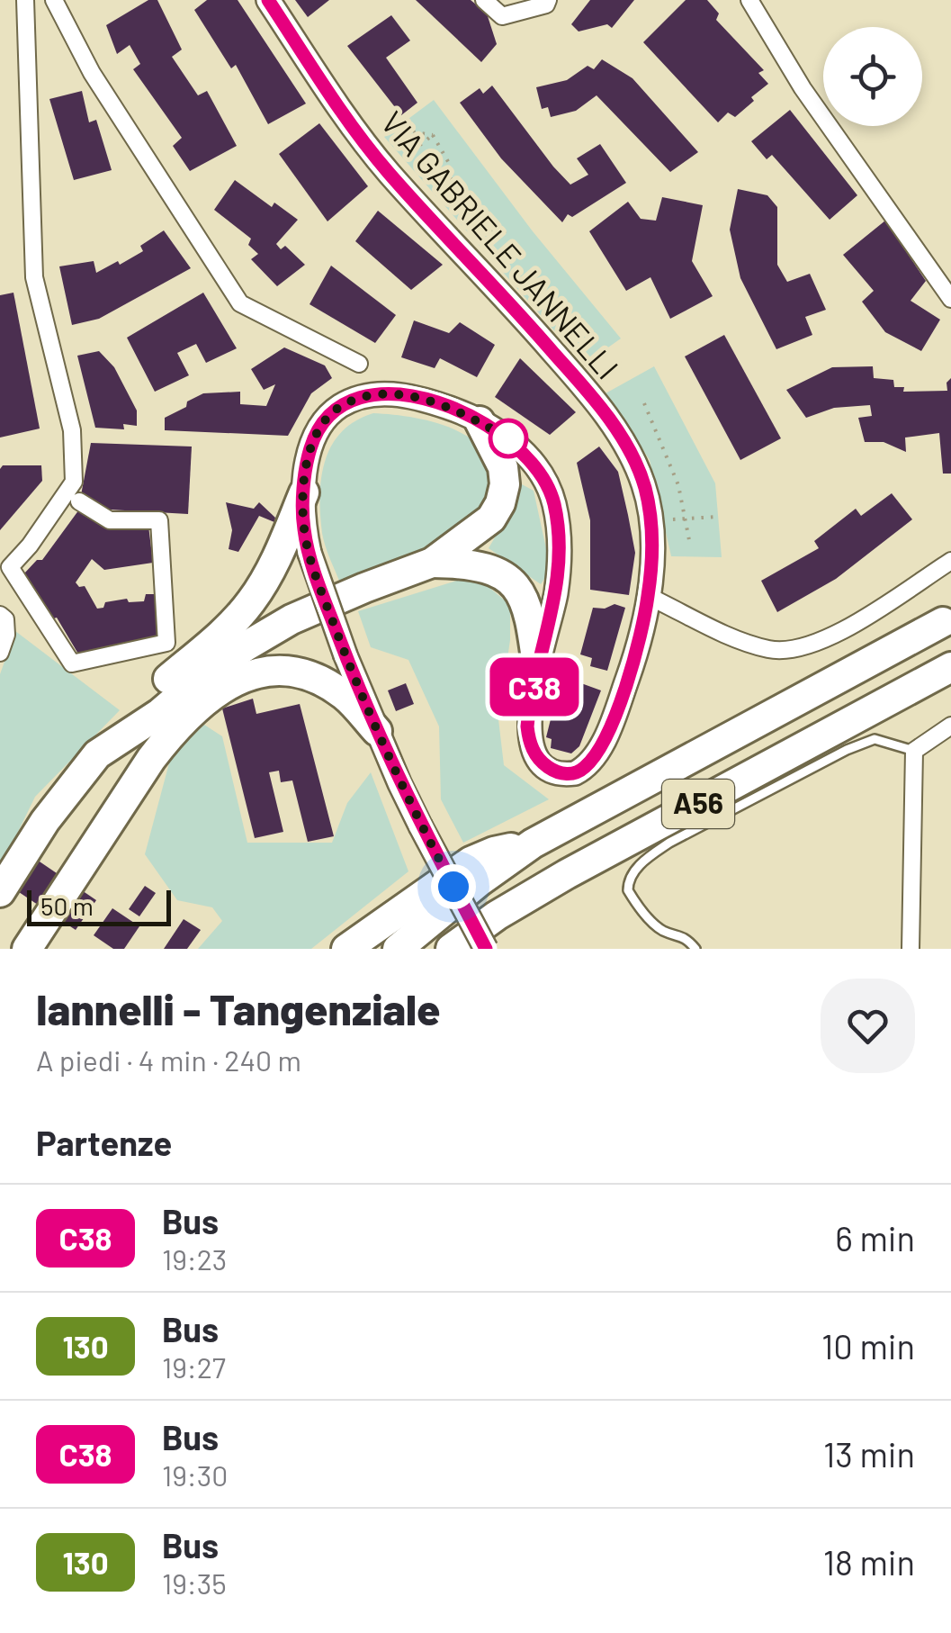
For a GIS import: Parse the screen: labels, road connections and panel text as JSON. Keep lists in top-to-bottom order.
{
  "streets": {
    "highway": ["A56"],
    "main road": ["VIA GABRIELE JANNELLI"]
  },
  "lines": ["bus line C38"],
  "scale_bar": "50 m",
  "page": {
    "on_map": "C38",
    "scale": "50 m",
    "heading": [
      ["Iannelli - Tangenziale", "A piedi · 4 min · 240 m"],
      "Partenze"
    ],
    "list": [
      {
        "mark": "C38",
        "name": "Bus",
        "note": "19:23",
        "value": "6 min"
      },
      {
        "mark": "130",
        "name": "Bus",
        "note": "19:27",
        "value": "10 min"
      },
      {
        "mark": "C38",
        "name": "Bus",
        "note": "19:30",
        "value": "13 min"
      },
      {
        "mark": "130",
        "name": "Bus",
        "note": "19:35",
        "value": "18 min"
      }
    ]
  }
}
